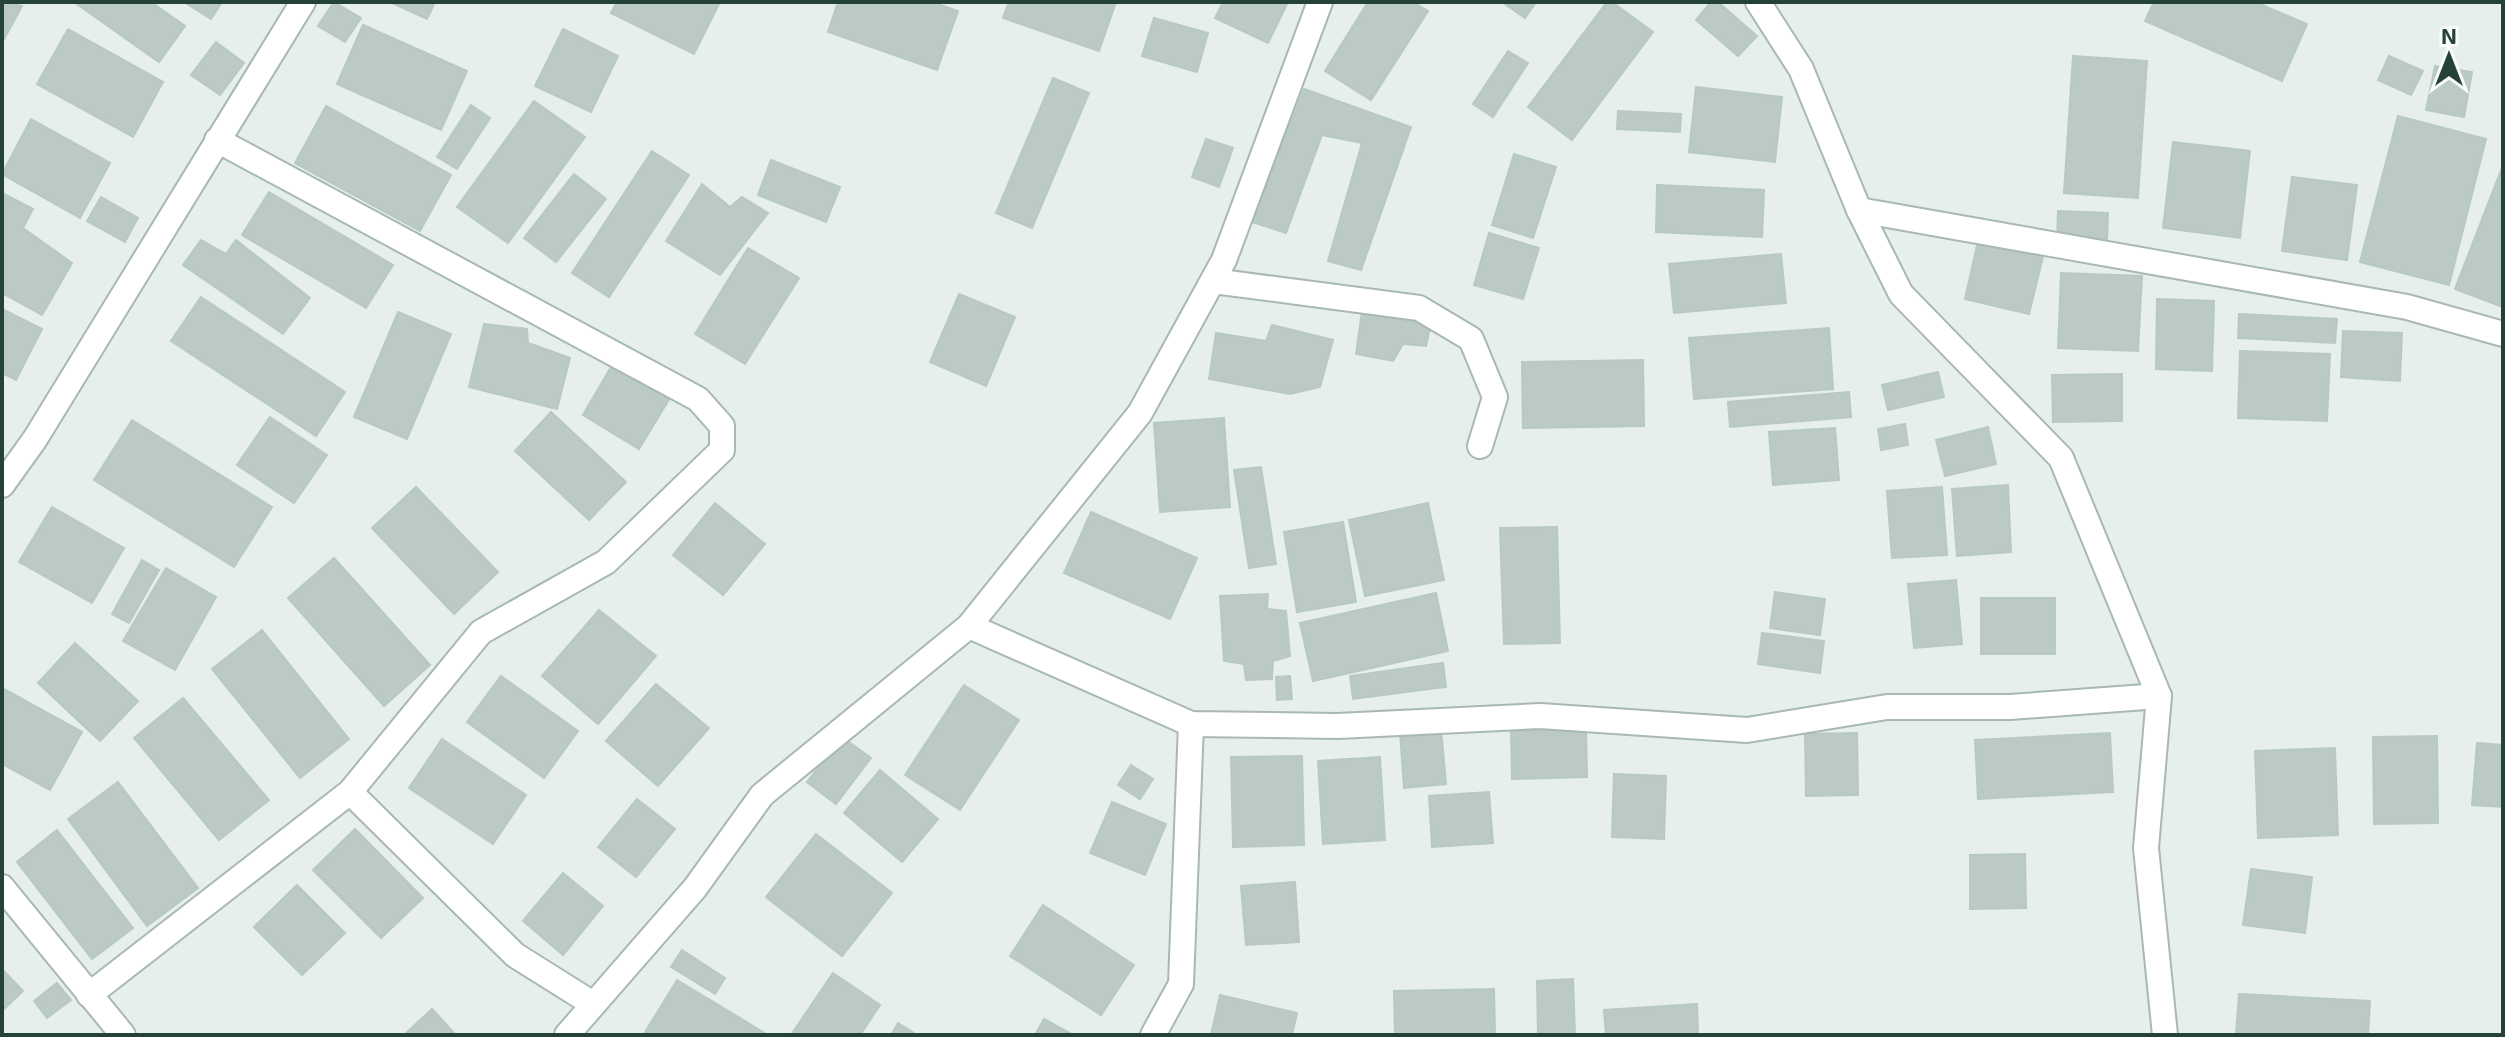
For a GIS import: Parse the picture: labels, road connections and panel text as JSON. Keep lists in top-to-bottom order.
{
  "north": "top"
}
